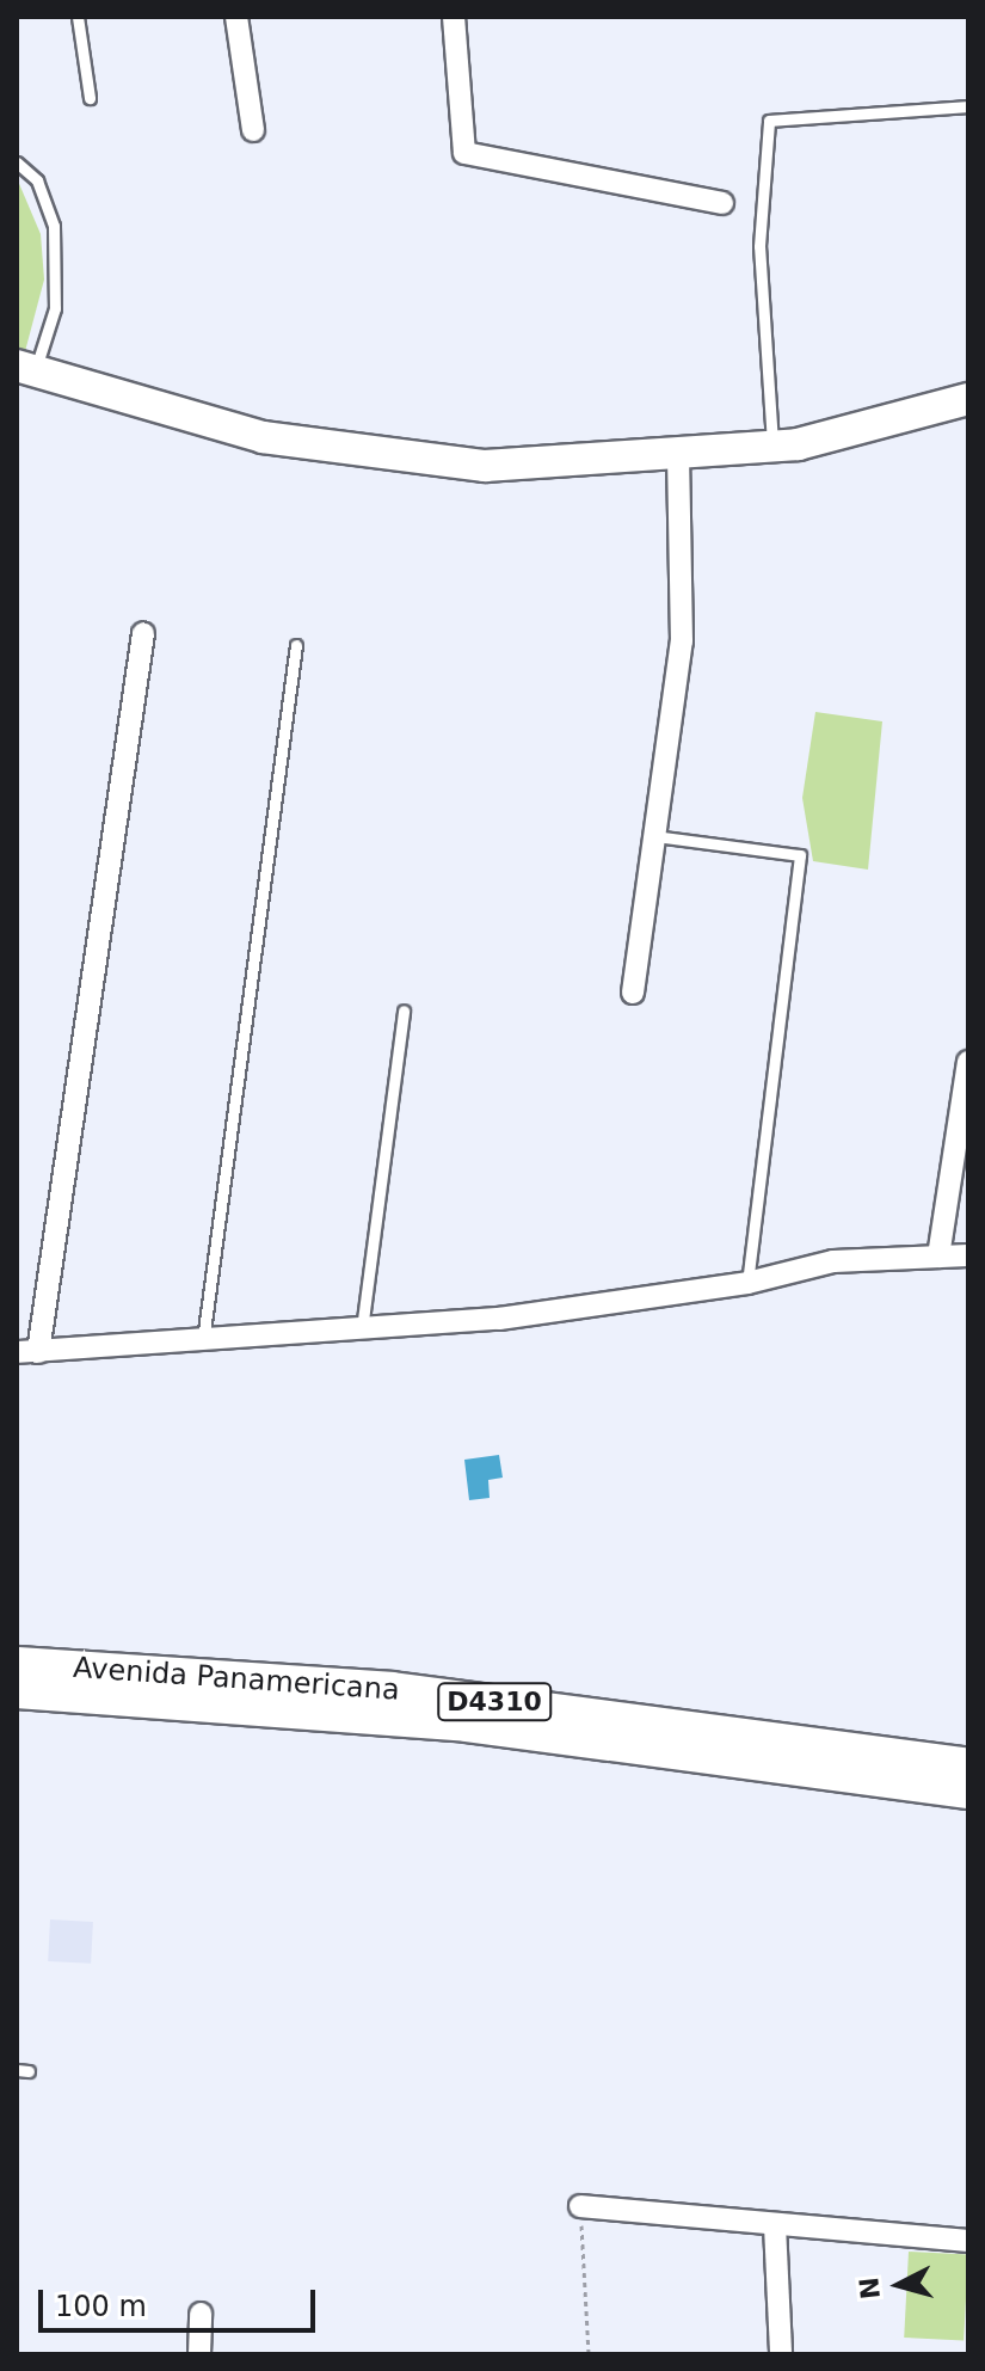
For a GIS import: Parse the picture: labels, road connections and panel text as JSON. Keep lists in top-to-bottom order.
{
  "streets": {
    "main road": ["Avenida Panamericana", "D4310"]
  },
  "scale_bar": "100 m",
  "north": "left"
}
